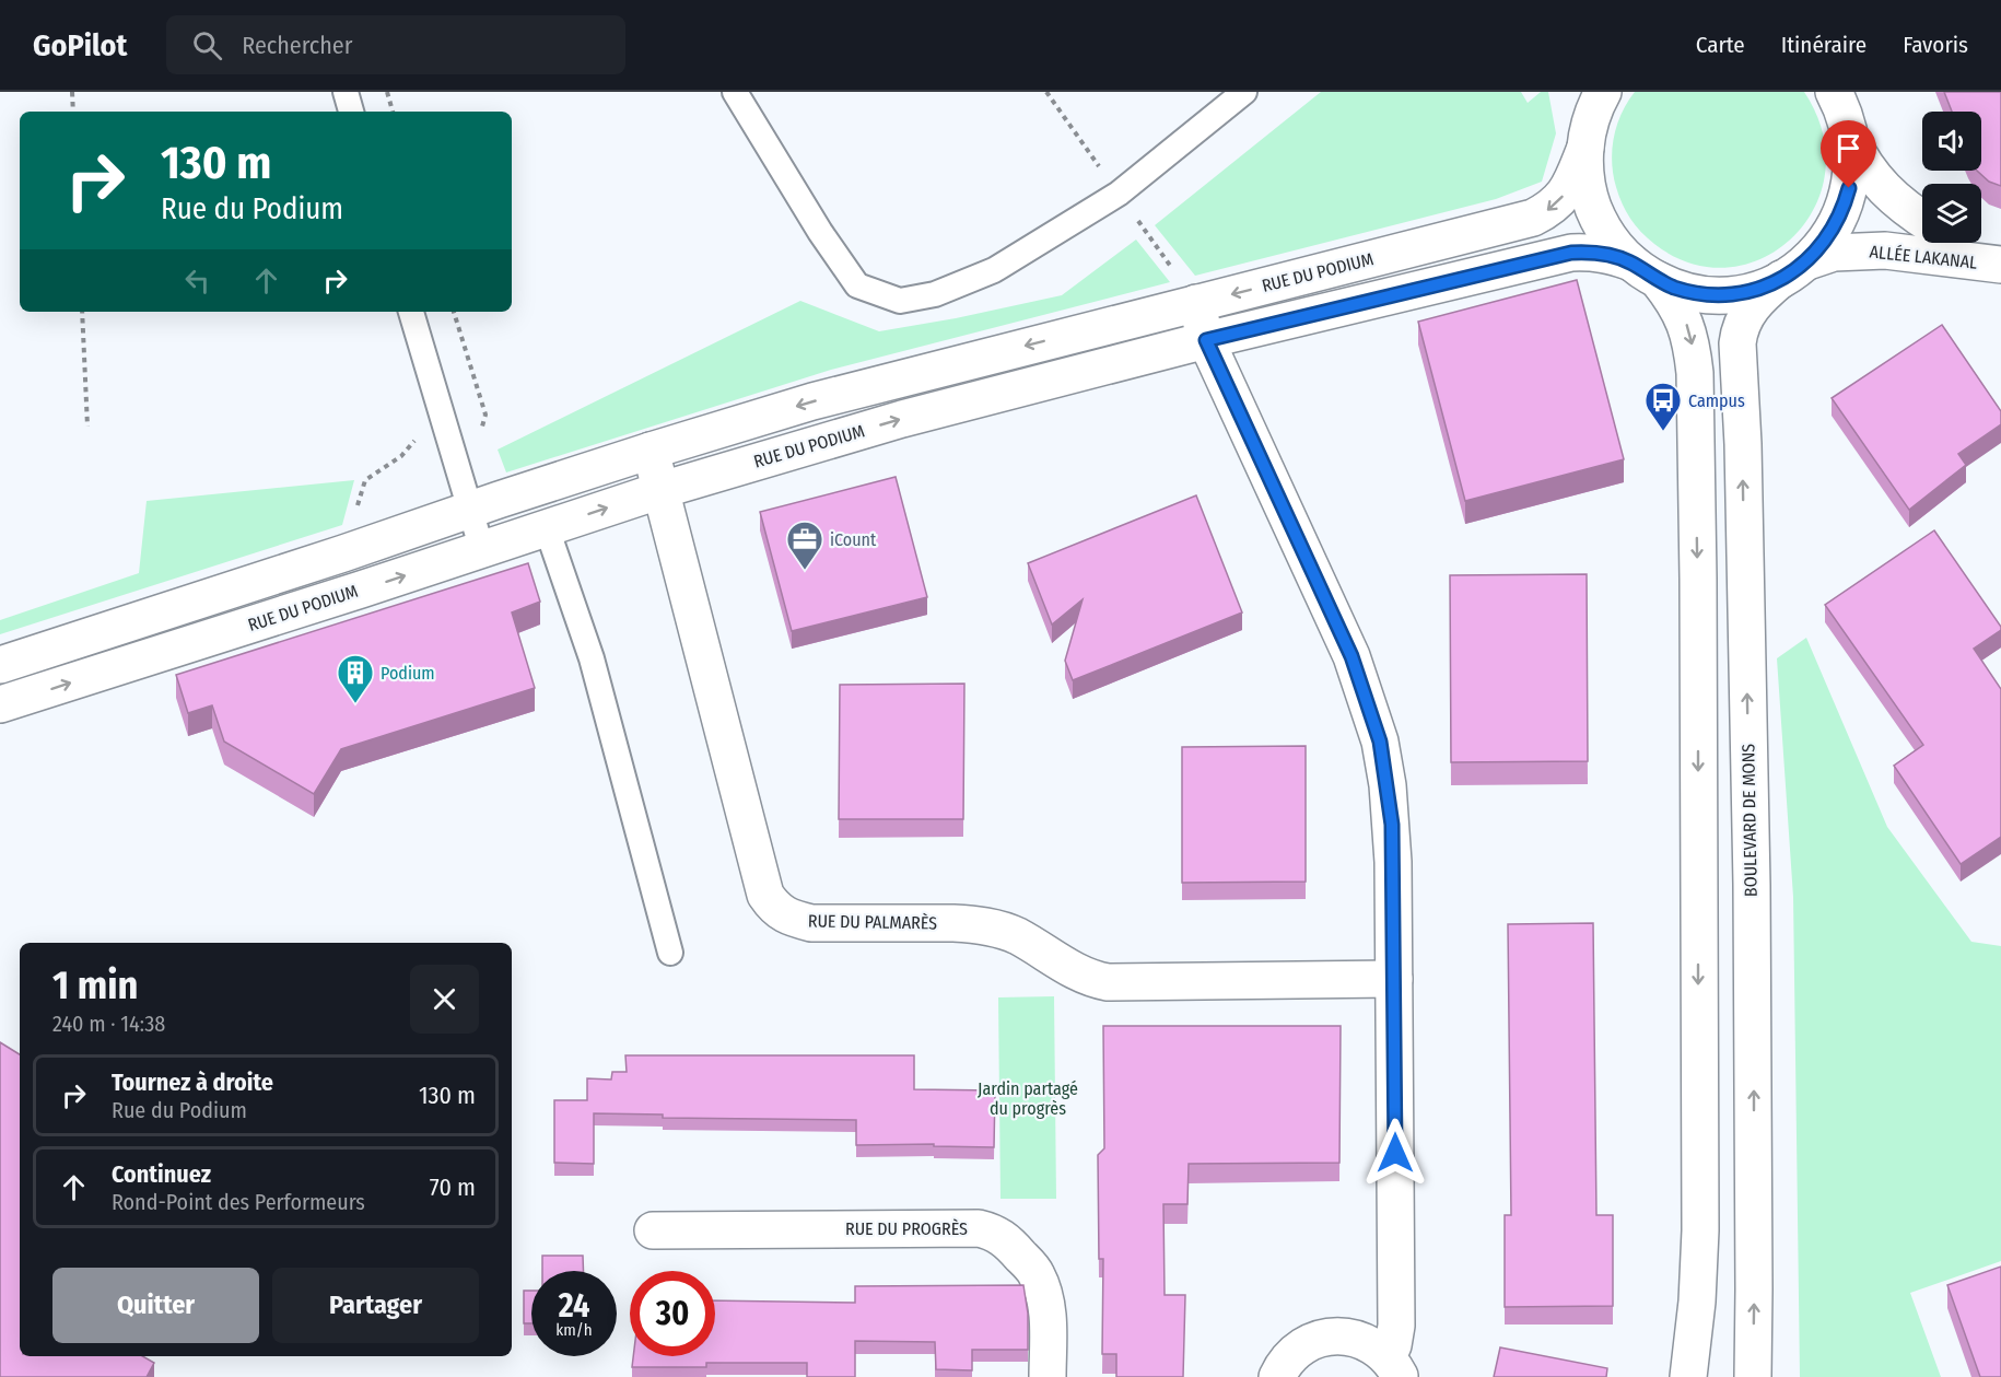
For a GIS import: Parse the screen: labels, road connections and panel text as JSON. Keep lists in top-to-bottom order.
{
  "streets": {
    "street": [
      "ALLÉE LAKANAL",
      "RUE DU PODIUM",
      "BOULEVARD DE MONS",
      "RUE DU PALMARÈS",
      "RUE DU PROGRÈS"
    ]
  },
  "crossings": [
    ["ALLÉE LAKANAL", "RUE DU PODIUM"],
    ["ALLÉE LAKANAL", "BOULEVARD DE MONS"],
    ["RUE DU PODIUM", "RUE DU PALMARÈS"]
  ],
  "parks": ["Jardin partagé du progrès"],
  "places": {
    "bus stop": ["Campus"],
    "office": ["iCount"],
    "building": ["Podium"]
  },
  "page": {
    "header": "GoPilot",
    "search": "Rechercher",
    "nav": ["Carte", "Itinéraire", "Favoris"],
    "turn": ["130 m", "Rue du Podium"],
    "heading": ["1 min", "240 m · 14:38"],
    "list": [
      {
        "name": "Tournez à droite",
        "note": "Rue du Podium",
        "value": "130 m"
      },
      {
        "name": "Continuez",
        "note": "Rond-Point des Performeurs",
        "value": "70 m"
      }
    ],
    "buttons": ["Quitter", "Partager"],
    "speed": "24 km/h",
    "limit": "30"
  }
}
